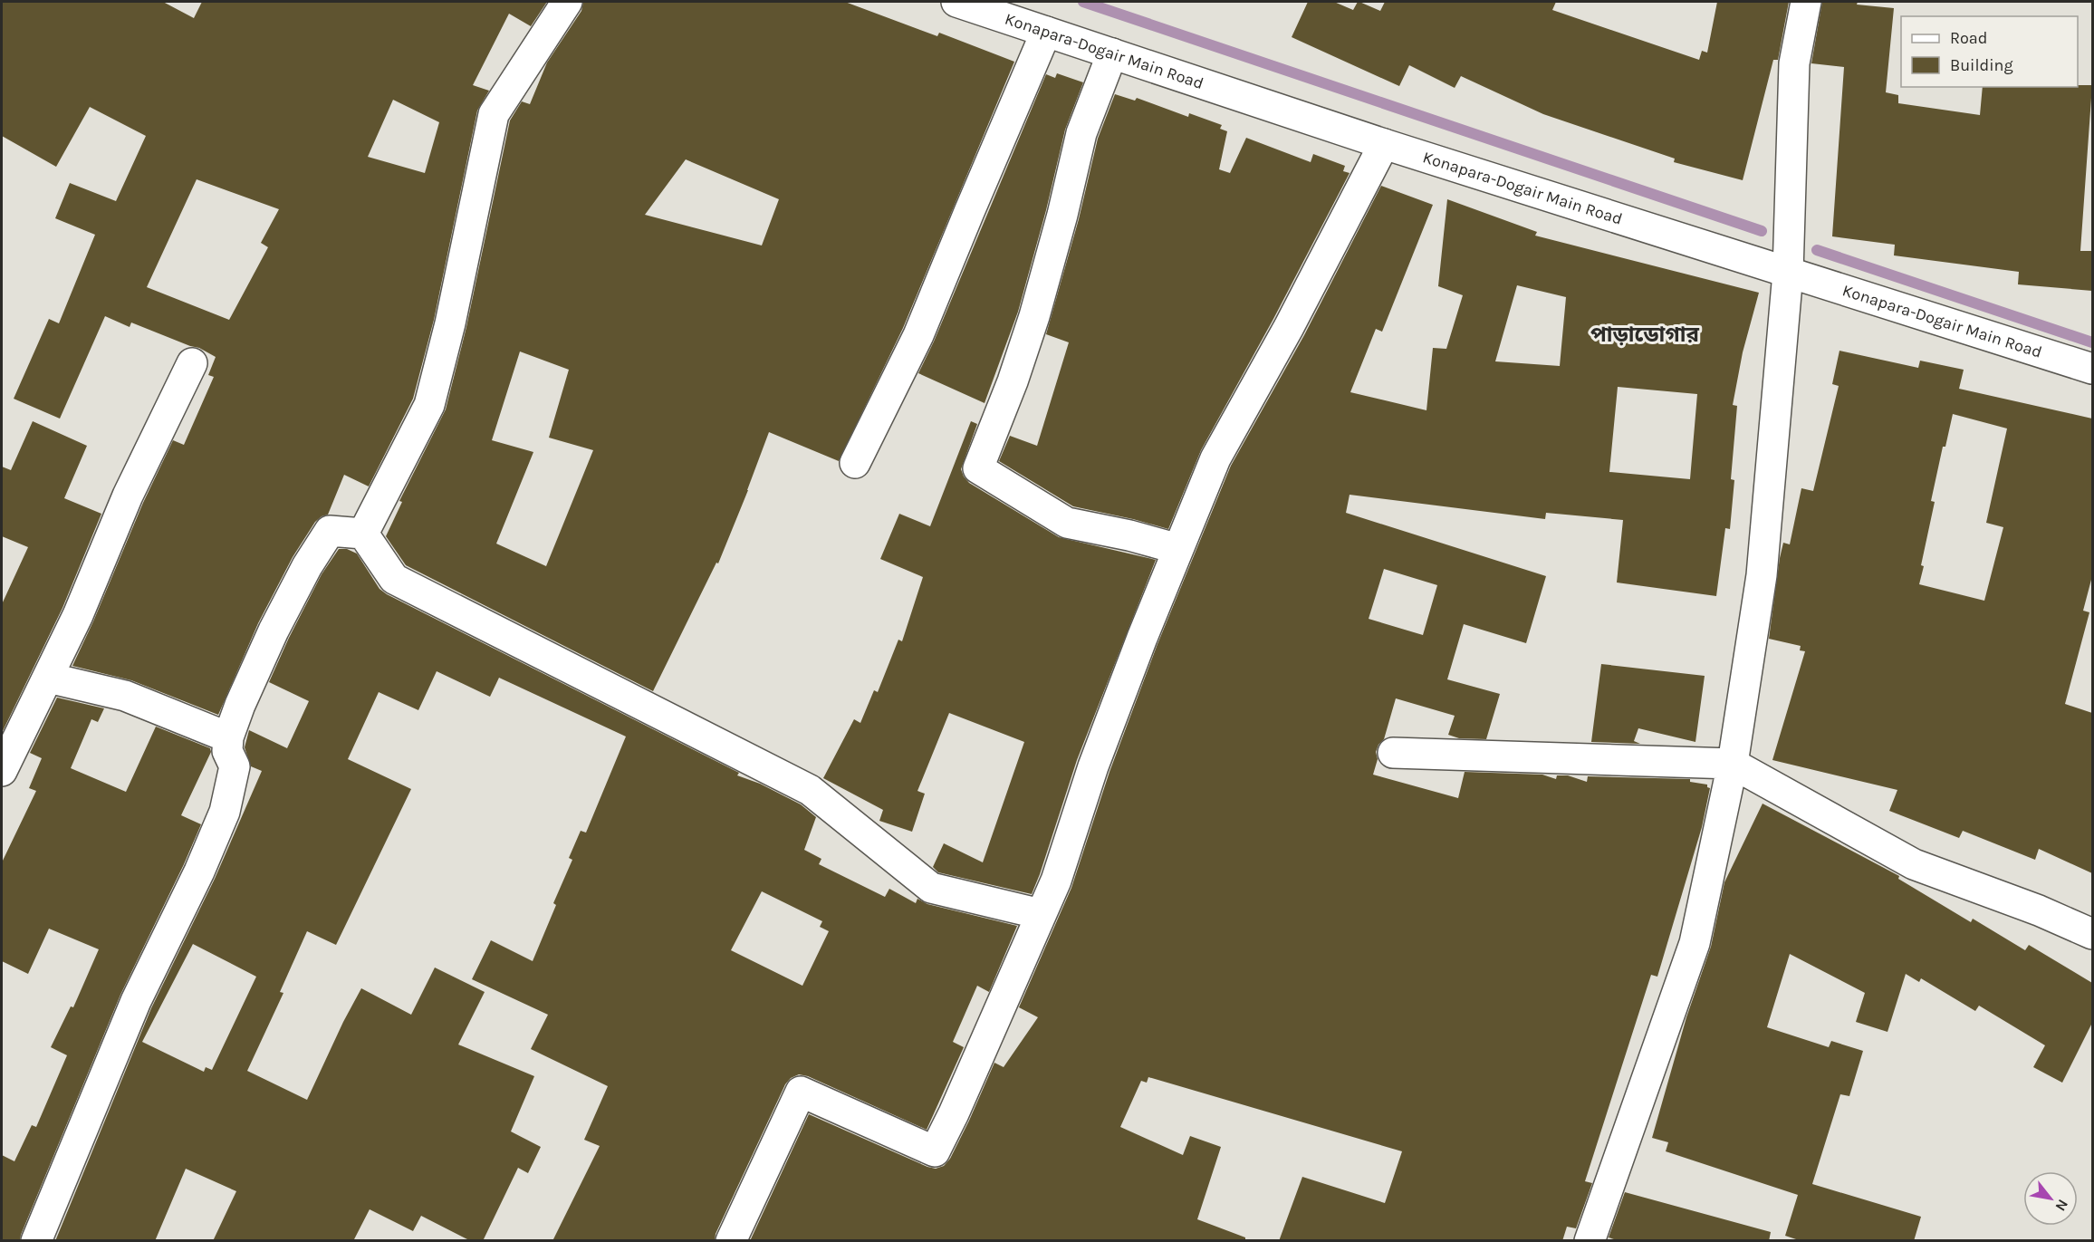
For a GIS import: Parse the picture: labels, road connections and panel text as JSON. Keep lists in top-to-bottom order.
{
  "streets": {
    "street": ["Konapara-Dogair Main Road"]
  },
  "districts": ["পাড়াডোগার"],
  "legend": ["Road", "Building"],
  "north": "bottom right"
}
